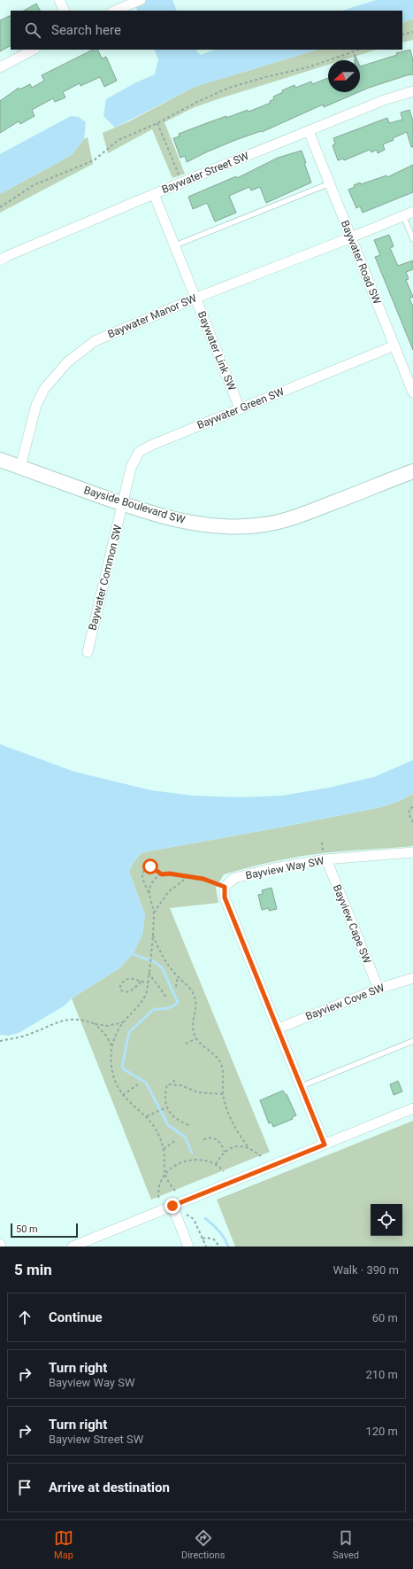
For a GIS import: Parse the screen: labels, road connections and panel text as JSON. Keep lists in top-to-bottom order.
{
  "streets": {
    "street": [
      "Baywater Street SW",
      "Baywater Road SW",
      "Baywater Manor SW",
      "Baywater Link SW",
      "Baywater Green SW",
      "Bayside Boulevard SW",
      "Baywater Common SW",
      "Bayview Way SW",
      "Bayview Cape SW",
      "Bayview Cove SW"
    ]
  },
  "crossings": [
    ["Baywater Street SW", "Baywater Road SW"],
    ["Baywater Street SW", "Baywater Link SW"],
    ["Baywater Road SW", "Baywater Manor SW"],
    ["Baywater Road SW", "Baywater Green SW"],
    ["Baywater Manor SW", "Baywater Link SW"],
    ["Baywater Manor SW", "Bayside Boulevard SW"],
    ["Baywater Link SW", "Baywater Green SW"],
    ["Baywater Green SW", "Bayside Boulevard SW"],
    ["Baywater Green SW", "Baywater Common SW"],
    ["Bayside Boulevard SW", "Baywater Common SW"],
    ["Bayview Way SW", "Bayview Cape SW"],
    ["Bayview Cape SW", "Bayview Cove SW"]
  ],
  "scale_bar": "50 m",
  "north": "left",
  "page": {
    "search": "Search here",
    "scale": "50 m",
    "heading": ["5 min", "Walk · 390 m"],
    "list": [
      ["Continue", "60 m"],
      ["Turn right", "Bayview Way SW", "210 m"],
      ["Turn right", "Bayview Street SW", "120 m"],
      "Arrive at destination"
    ],
    "nav": ["Map", "Directions", "Saved"]
  }
}
